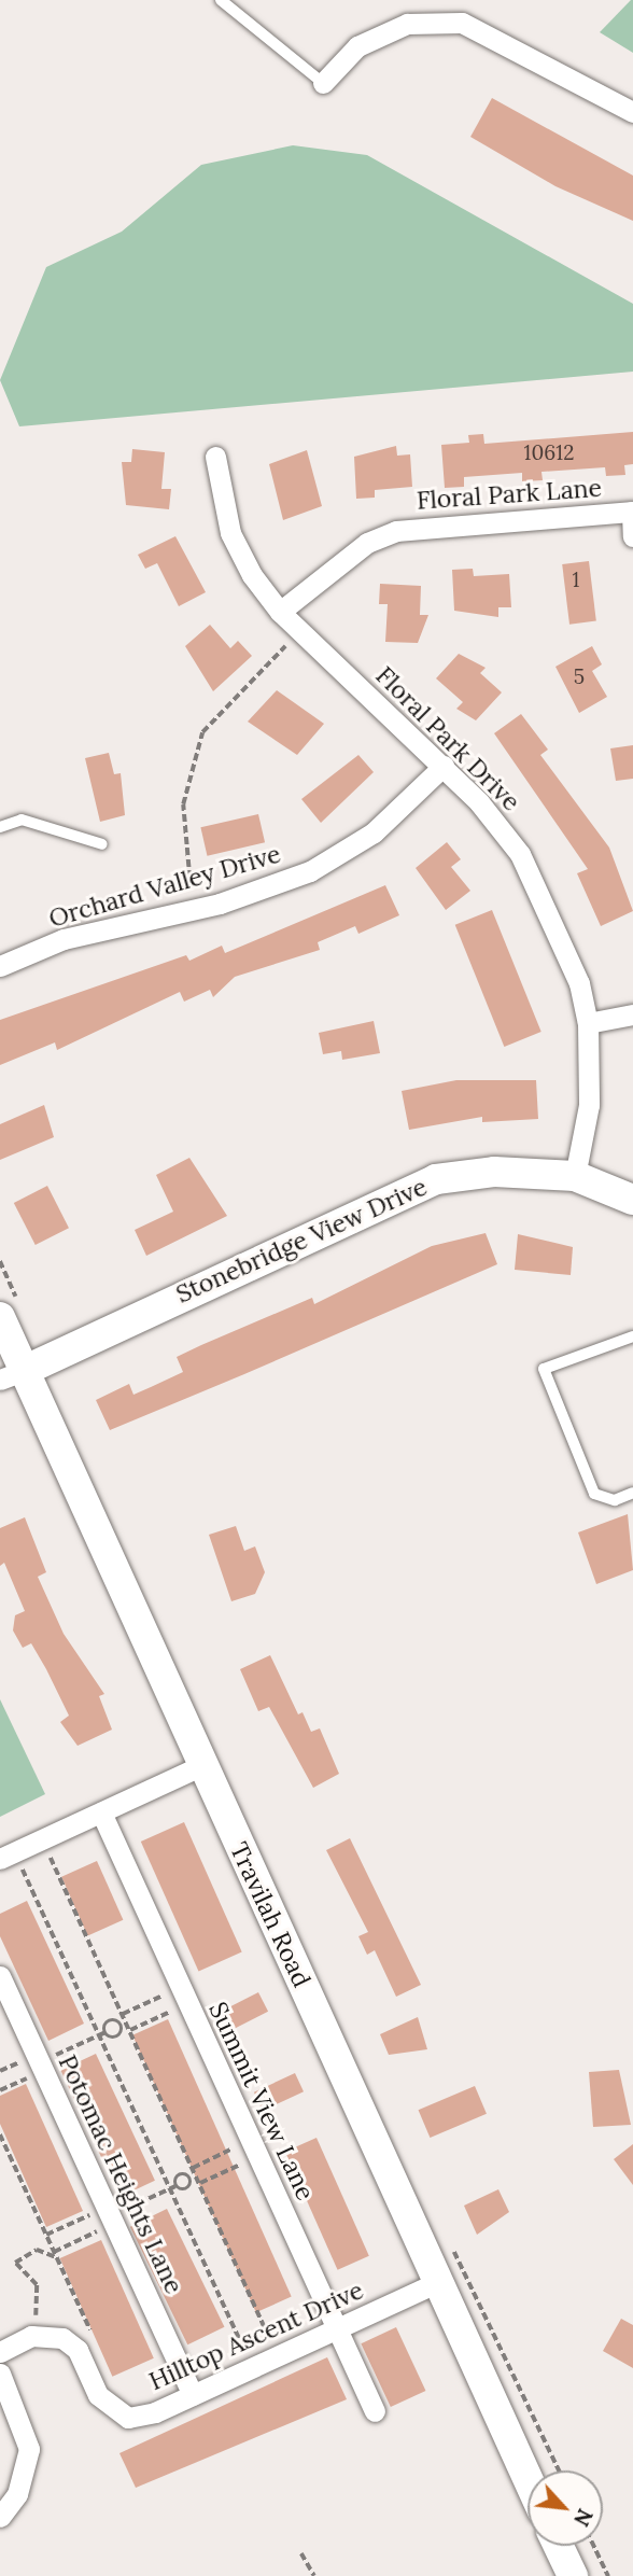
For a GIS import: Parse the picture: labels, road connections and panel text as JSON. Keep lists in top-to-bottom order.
{
  "streets": {
    "main road": ["Stonebridge View Drive", "Travilah Road"],
    "street": [
      "Floral Park Lane",
      "Floral Park Drive",
      "Orchard Valley Drive",
      "Summit View Lane",
      "Potomac Heights Lane",
      "Hilltop Ascent Drive"
    ]
  },
  "crossings": [
    ["Floral Park Lane", "Floral Park Drive"],
    ["Floral Park Drive", "Orchard Valley Drive"],
    ["Floral Park Drive", "Stonebridge View Drive"],
    ["Stonebridge View Drive", "Travilah Road"],
    ["Travilah Road", "Hilltop Ascent Drive"],
    ["Summit View Lane", "Hilltop Ascent Drive"],
    ["Potomac Heights Lane", "Hilltop Ascent Drive"]
  ],
  "house_numbers": ["10612", "1", "5"],
  "north": "bottom right"
}
